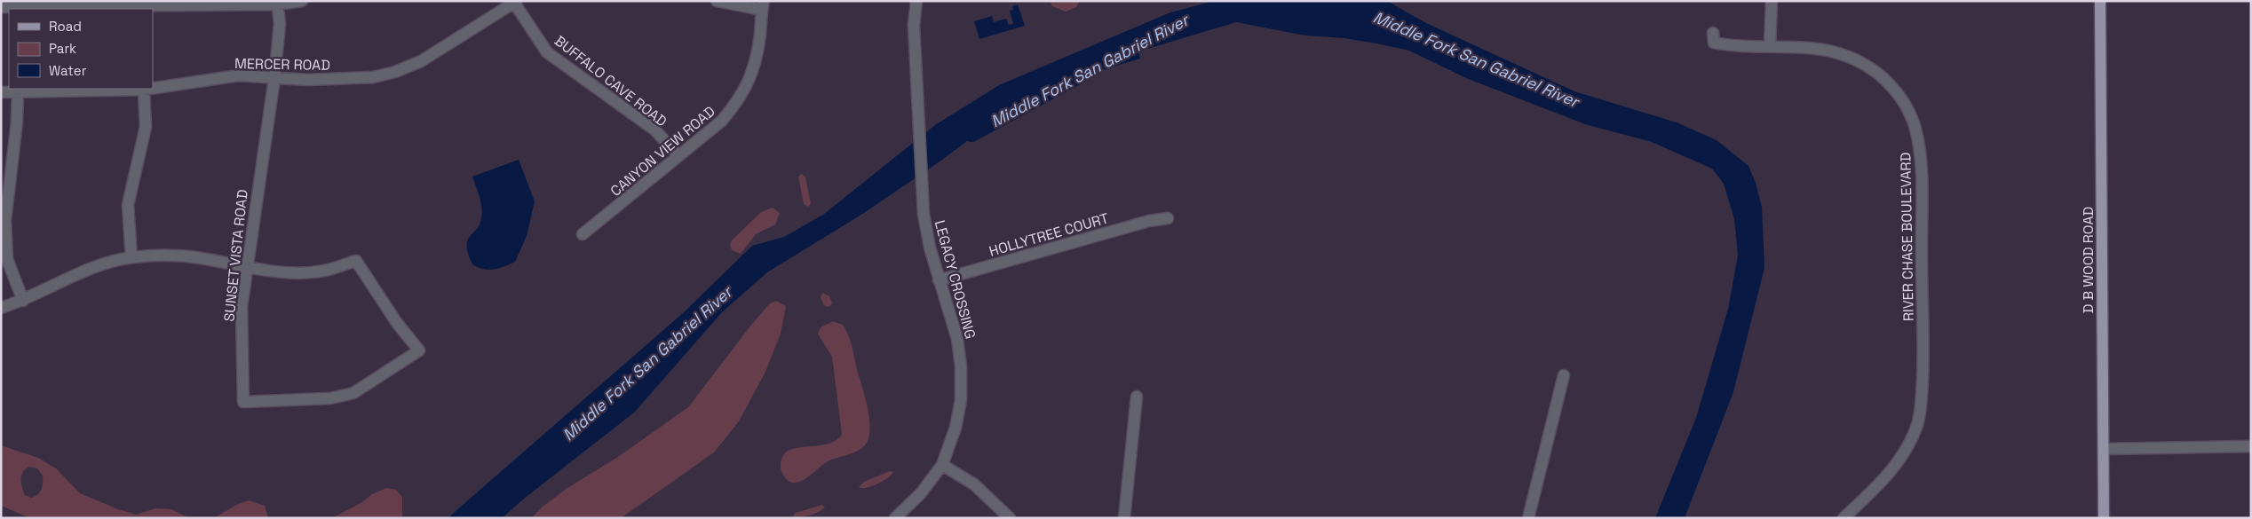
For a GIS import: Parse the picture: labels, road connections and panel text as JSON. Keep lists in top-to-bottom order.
{
  "streets": {
    "main road": ["D B WOOD ROAD"],
    "street": [
      "MERCER ROAD",
      "BUFFALO CAVE ROAD",
      "CANYON VIEW ROAD",
      "HOLLYTREE COURT",
      "RIVER CHASE BOULEVARD",
      "SUNSET VISTA ROAD",
      "LEGACY CROSSING"
    ]
  },
  "crossings": [
    ["MERCER ROAD", "BUFFALO CAVE ROAD"],
    ["MERCER ROAD", "SUNSET VISTA ROAD"],
    ["BUFFALO CAVE ROAD", "CANYON VIEW ROAD"],
    ["HOLLYTREE COURT", "LEGACY CROSSING"]
  ],
  "water": ["Middle Fork San Gabriel River"],
  "legend": ["Road", "Park", "Water"]
}
